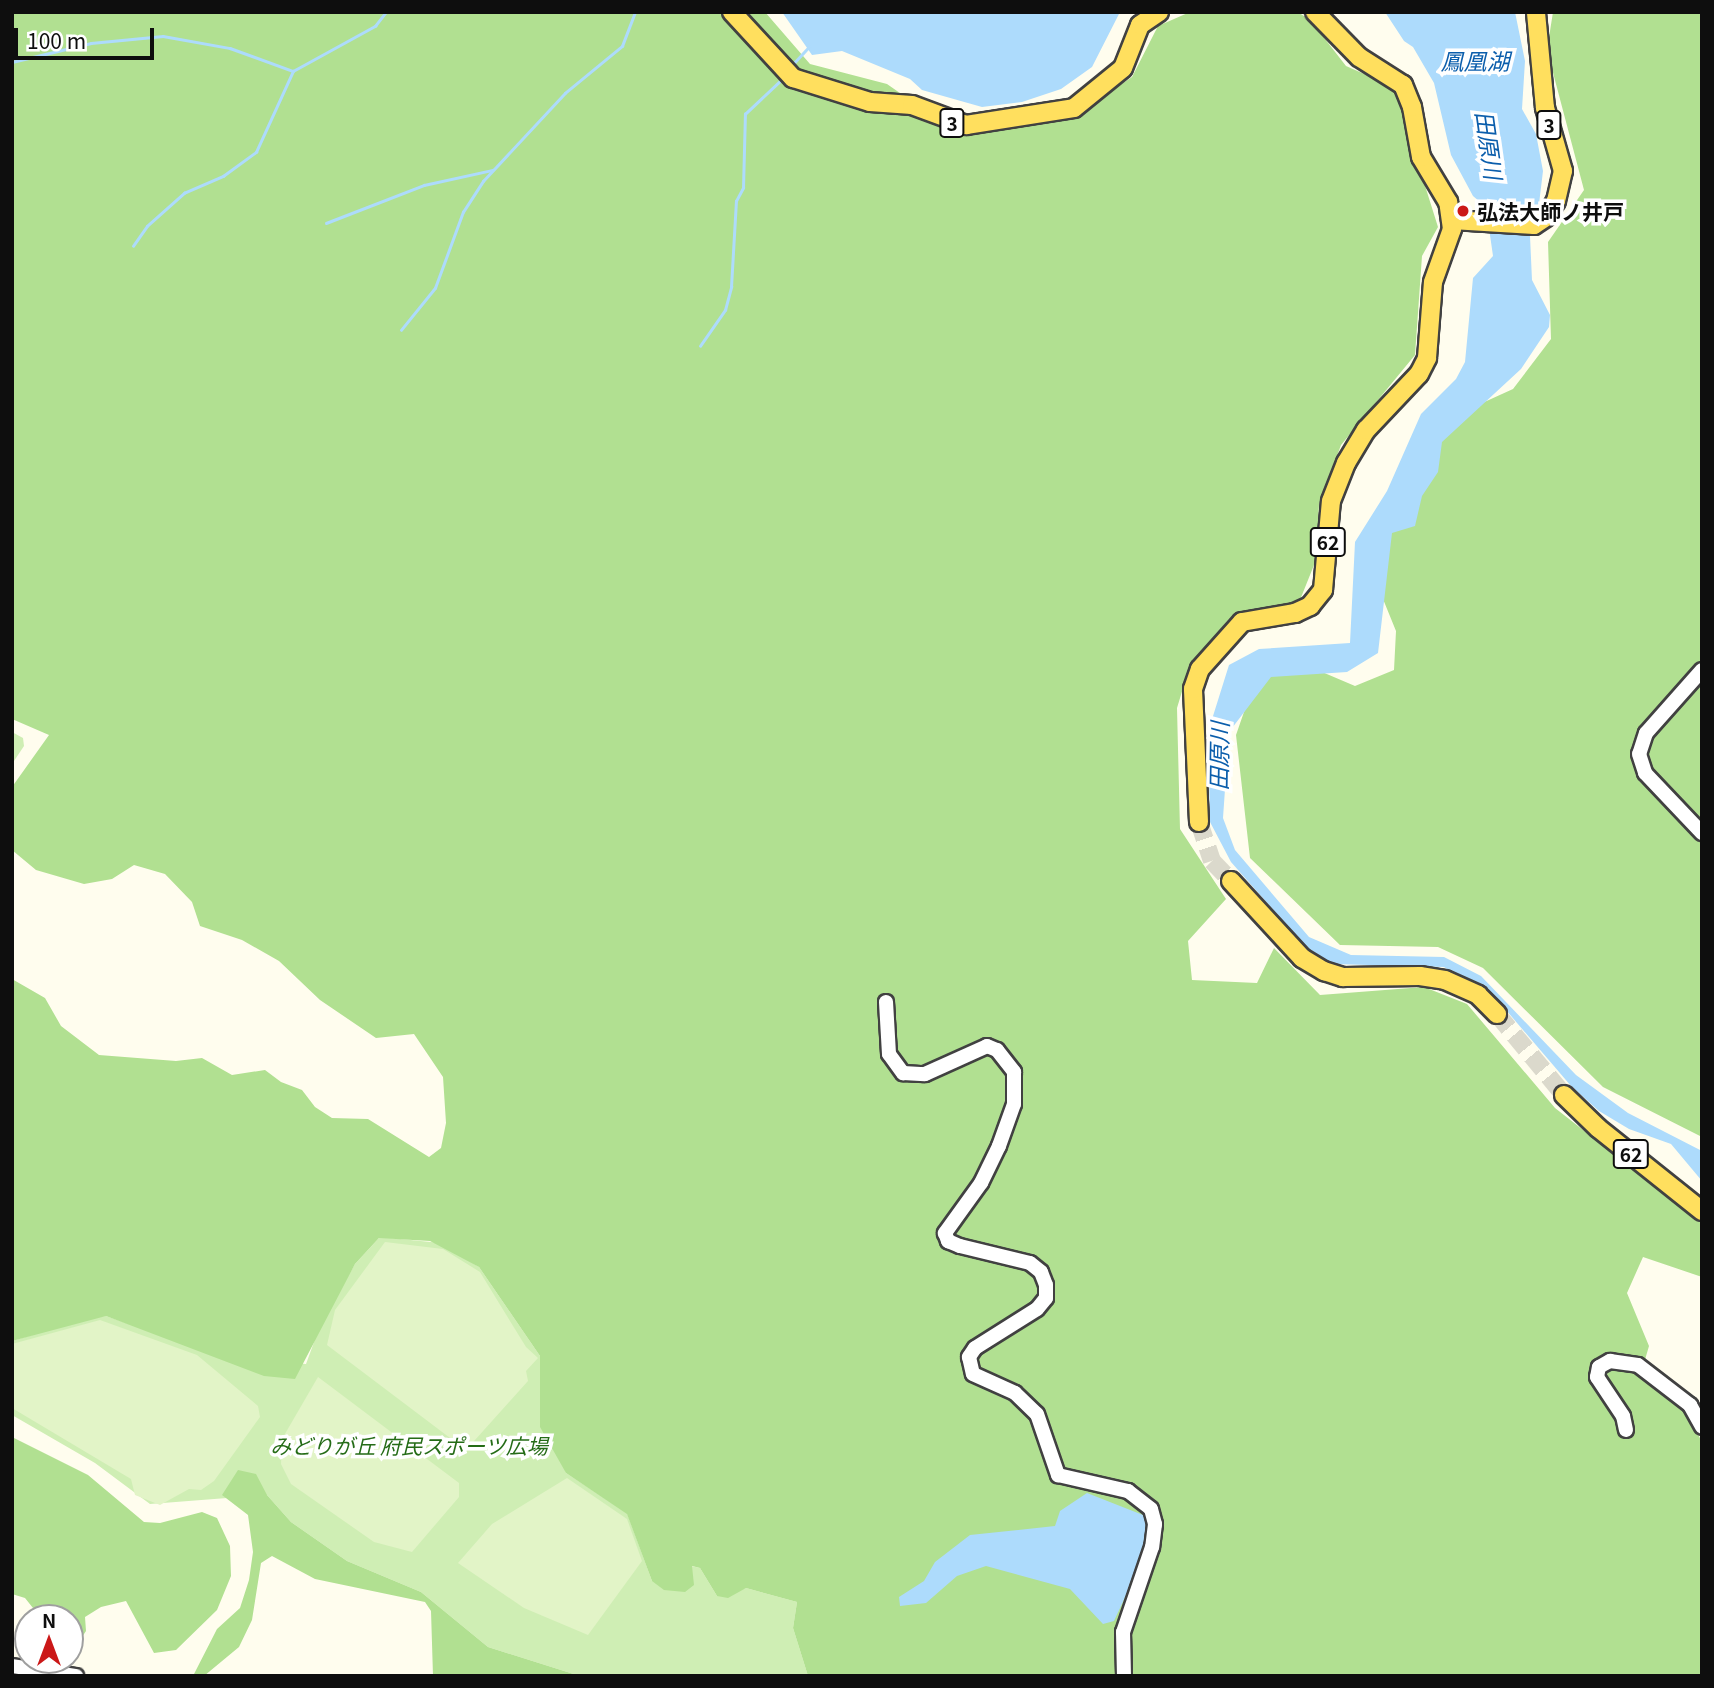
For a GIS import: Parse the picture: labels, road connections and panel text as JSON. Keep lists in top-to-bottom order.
{
  "streets": {
    "main road": ["3", "62"]
  },
  "crossings": [
    ["3", "62"]
  ],
  "water": ["鳳凰湖", "田原川"],
  "parks": ["みどりが丘 府民スポーツ広場"],
  "places": ["弘法大師ノ井戸"],
  "scale_bar": "100 m",
  "north": "top"
}
